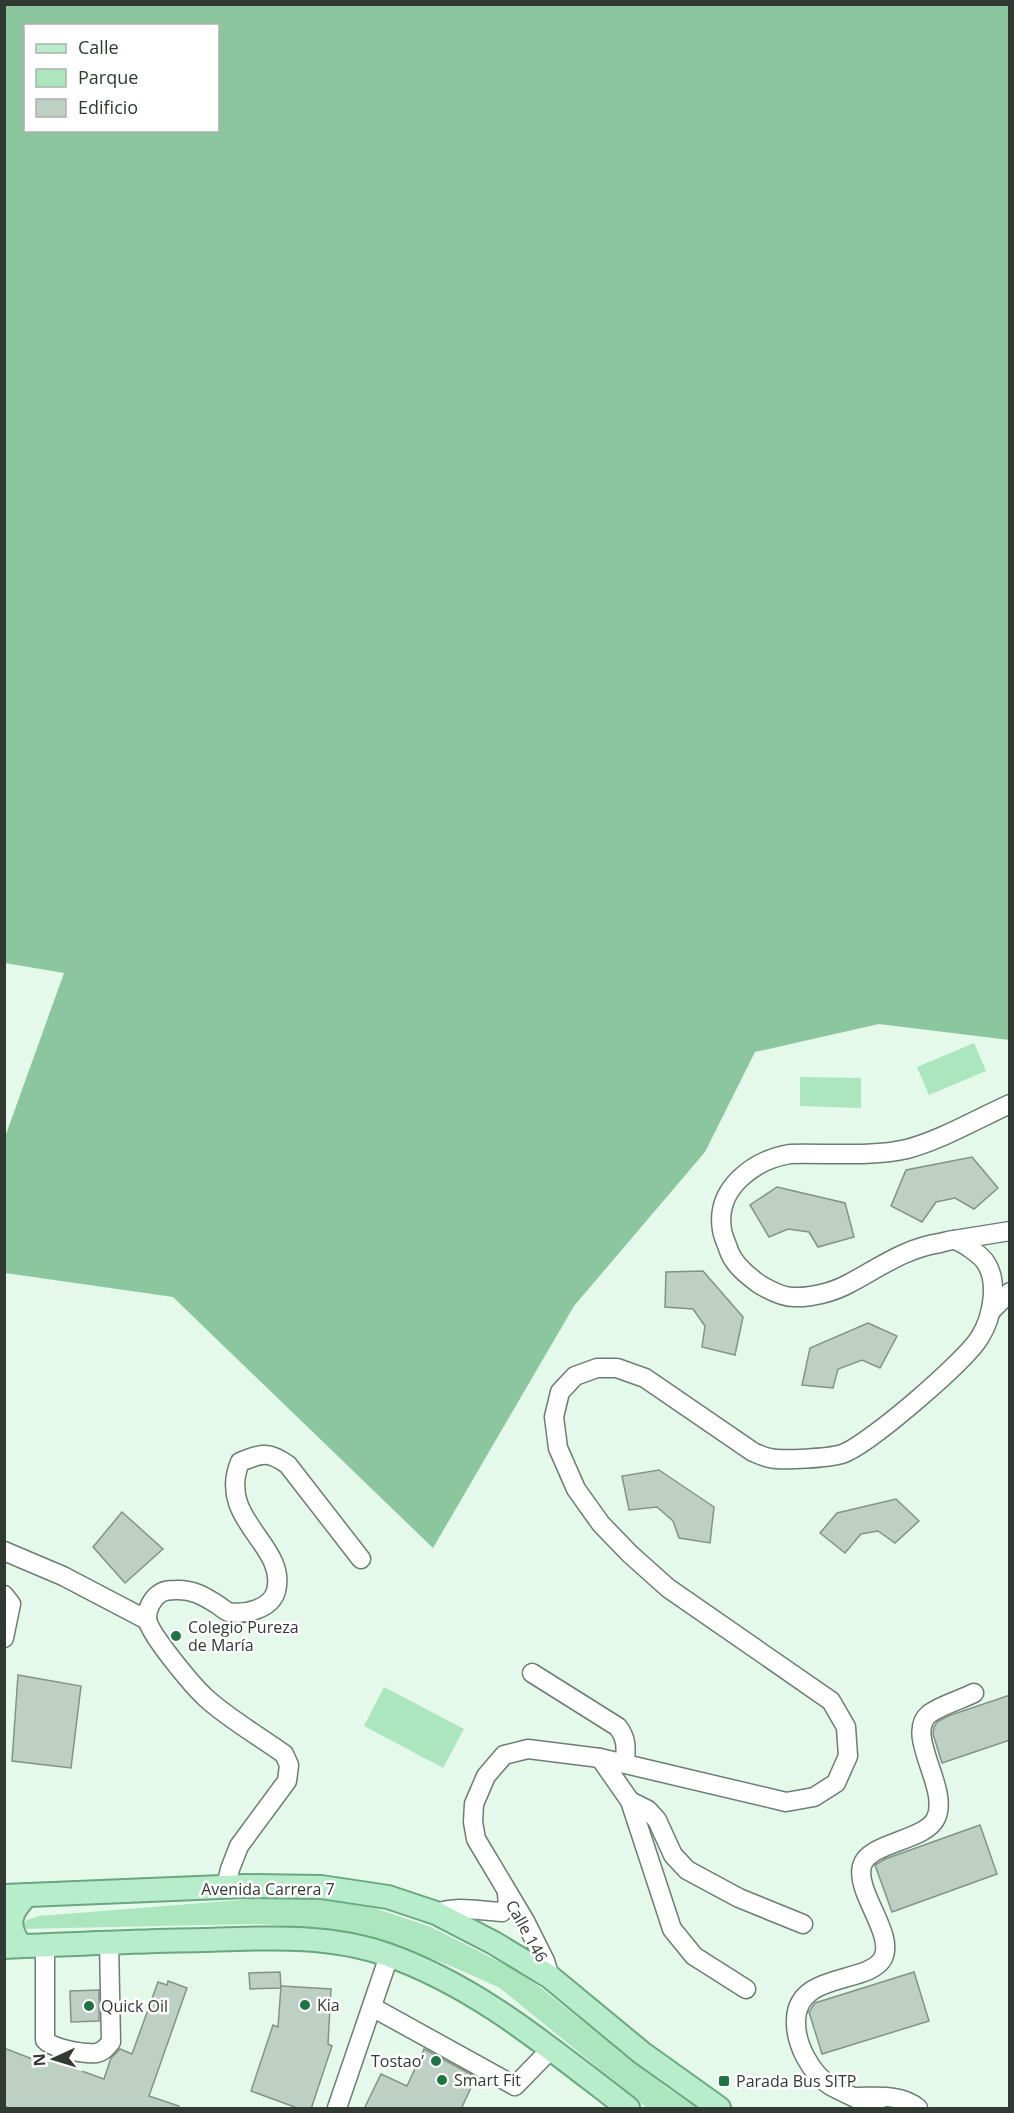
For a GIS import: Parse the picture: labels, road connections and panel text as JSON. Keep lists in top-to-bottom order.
{
  "streets": {
    "main road": ["Avenida Carrera 7"],
    "street": ["Calle 146"]
  },
  "crossings": [
    ["Avenida Carrera 7", "Calle 146"]
  ],
  "places": {
    "other": [
      "Colegio Pureza de María",
      "Kia",
      "Quick Oil",
      "Tostao’",
      "Smart Fit"
    ],
    "transit": ["Parada Bus SITP"]
  },
  "legend": ["Calle", "Parque", "Edificio"],
  "north": "left"
}
